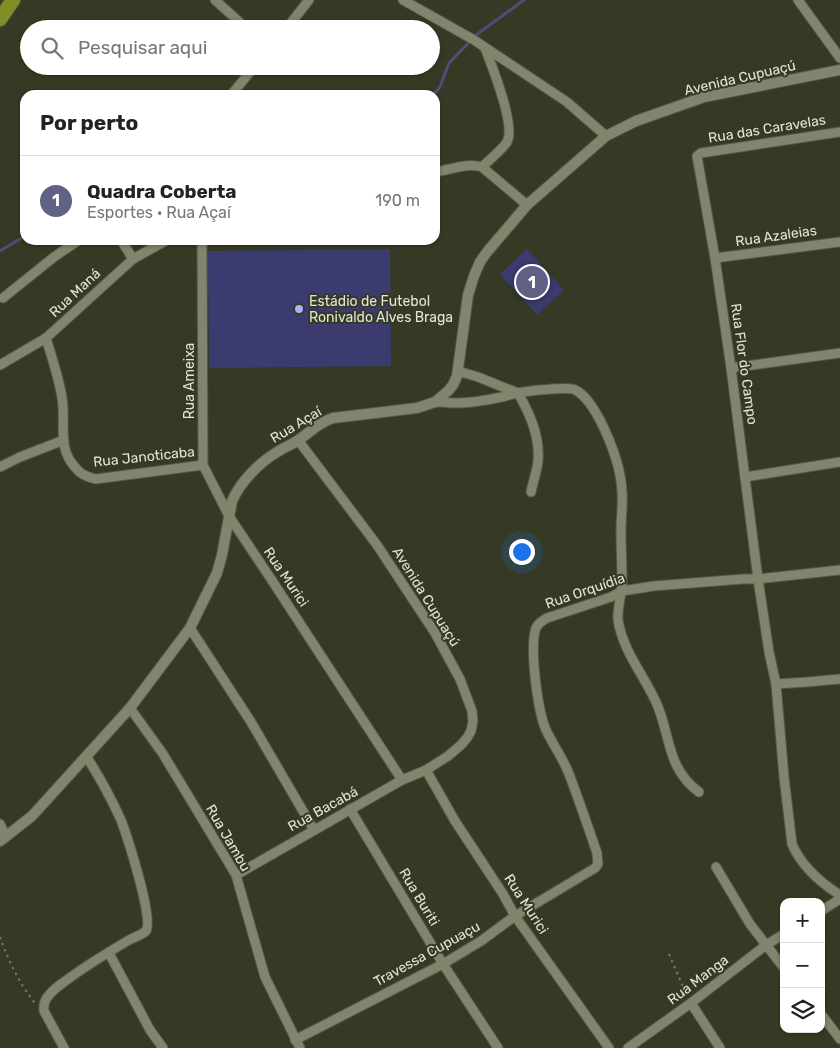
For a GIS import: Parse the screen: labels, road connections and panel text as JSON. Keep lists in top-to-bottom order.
{
  "streets": {
    "street": [
      "Avenida Cupuaçú",
      "Rua das Caravelas",
      "Rua Azaleias",
      "Rua Maná",
      "Rua Flor do Campo",
      "Rua Ameixa",
      "Rua Açaí",
      "Rua Janoticaba",
      "Rua Murici",
      "Rua Orquídia",
      "Rua Bacabá",
      "Rua Jambu",
      "Rua Buriti",
      "Travessa Cupuaçu",
      "Rua Manga"
    ]
  },
  "crossings": [
    ["Avenida Cupuaçú", "Rua Açaí"],
    ["Avenida Cupuaçú", "Rua Murici"],
    ["Avenida Cupuaçú", "Rua Bacabá"],
    ["Rua das Caravelas", "Rua Flor do Campo"],
    ["Rua Azaleias", "Rua Flor do Campo"],
    ["Rua Maná", "Rua Janoticaba"],
    ["Rua Flor do Campo", "Rua Orquídia"],
    ["Rua Ameixa", "Rua Açaí"],
    ["Rua Ameixa", "Rua Janoticaba"],
    ["Rua Ameixa", "Rua Murici"],
    ["Rua Açaí", "Rua Murici"],
    ["Rua Açaí", "Rua Jambu"],
    ["Rua Murici", "Rua Bacabá"],
    ["Rua Murici", "Travessa Cupuaçu"],
    ["Rua Orquídia", "Travessa Cupuaçu"],
    ["Rua Bacabá", "Rua Jambu"],
    ["Rua Bacabá", "Rua Buriti"],
    ["Rua Jambu", "Travessa Cupuaçu"],
    ["Rua Buriti", "Travessa Cupuaçu"]
  ],
  "places": ["Estádio de Futebol Ronivaldo Alves Braga"],
  "page": {
    "search": "Pesquisar aqui",
    "heading": "Por perto",
    "list": [
      {
        "mark": "1",
        "name": "Quadra Coberta",
        "note": "Esportes · Rua Açaí",
        "value": "190 m"
      }
    ],
    "pins": "1",
    "map_buttons": ["+", "−"]
  }
}
